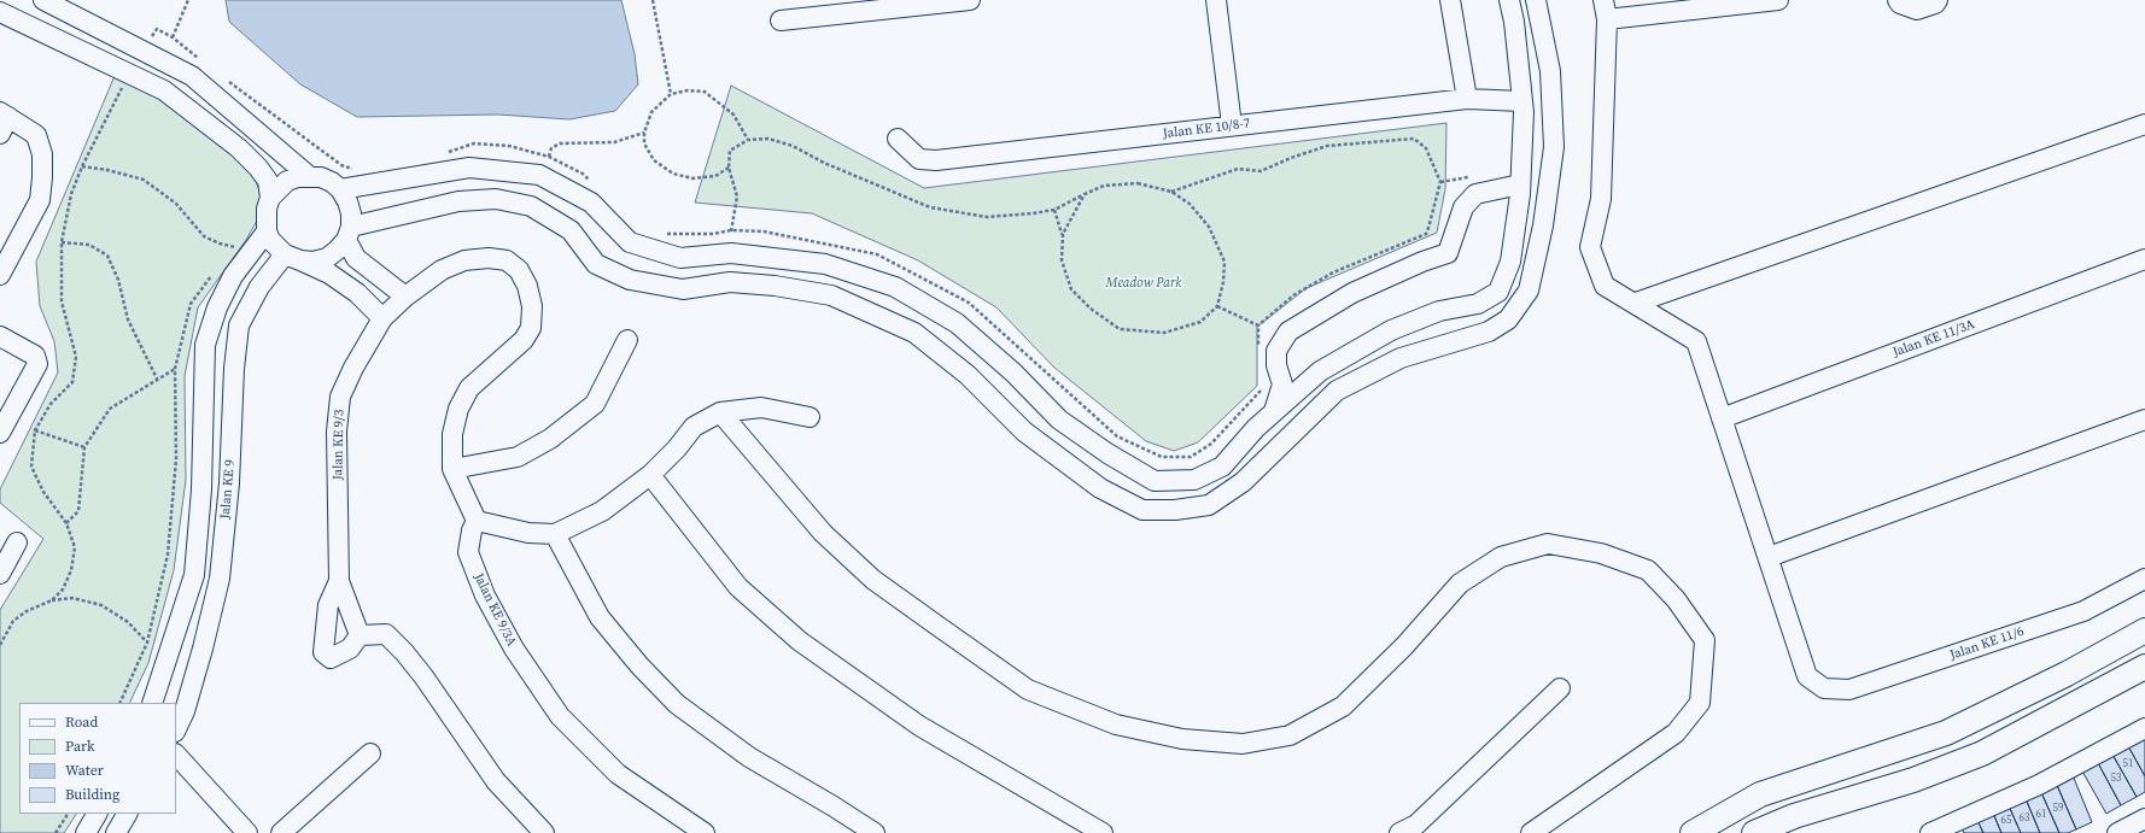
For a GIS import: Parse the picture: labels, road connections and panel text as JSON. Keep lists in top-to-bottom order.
{
  "streets": {
    "street": [
      "Jalan KE 10/8-7",
      "Jalan KE 11/3A",
      "Jalan KE 9/3",
      "Jalan KE 9",
      "Jalan KE 9/3A",
      "Jalan KE 11/6"
    ]
  },
  "parks": ["Meadow Park"],
  "house_numbers": [
    "51",
    "53",
    "59",
    "61",
    "63",
    "65"
  ],
  "legend": [
    "Road",
    "Park",
    "Water",
    "Building"
  ]
}
